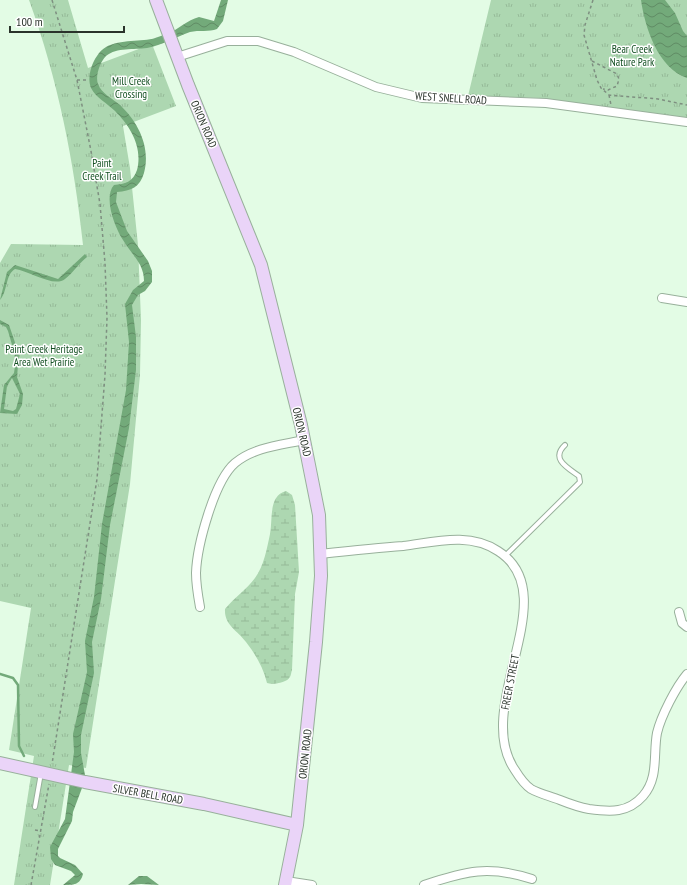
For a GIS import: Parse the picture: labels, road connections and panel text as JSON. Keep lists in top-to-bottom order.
{
  "streets": {
    "street": [
      "WEST SNELL ROAD",
      "ORION ROAD",
      "FREER STREET",
      "SILVER BELL ROAD"
    ]
  },
  "crossings": [
    ["WEST SNELL ROAD", "ORION ROAD"],
    ["ORION ROAD", "FREER STREET"],
    ["ORION ROAD", "SILVER BELL ROAD"]
  ],
  "parks": [
    "Bear Creek Nature Park",
    "Mill Creek Crossing",
    "Paint Creek Trail",
    "Paint Creek Heritage Area Wet Prairie"
  ],
  "scale_bar": "100 m"
}
